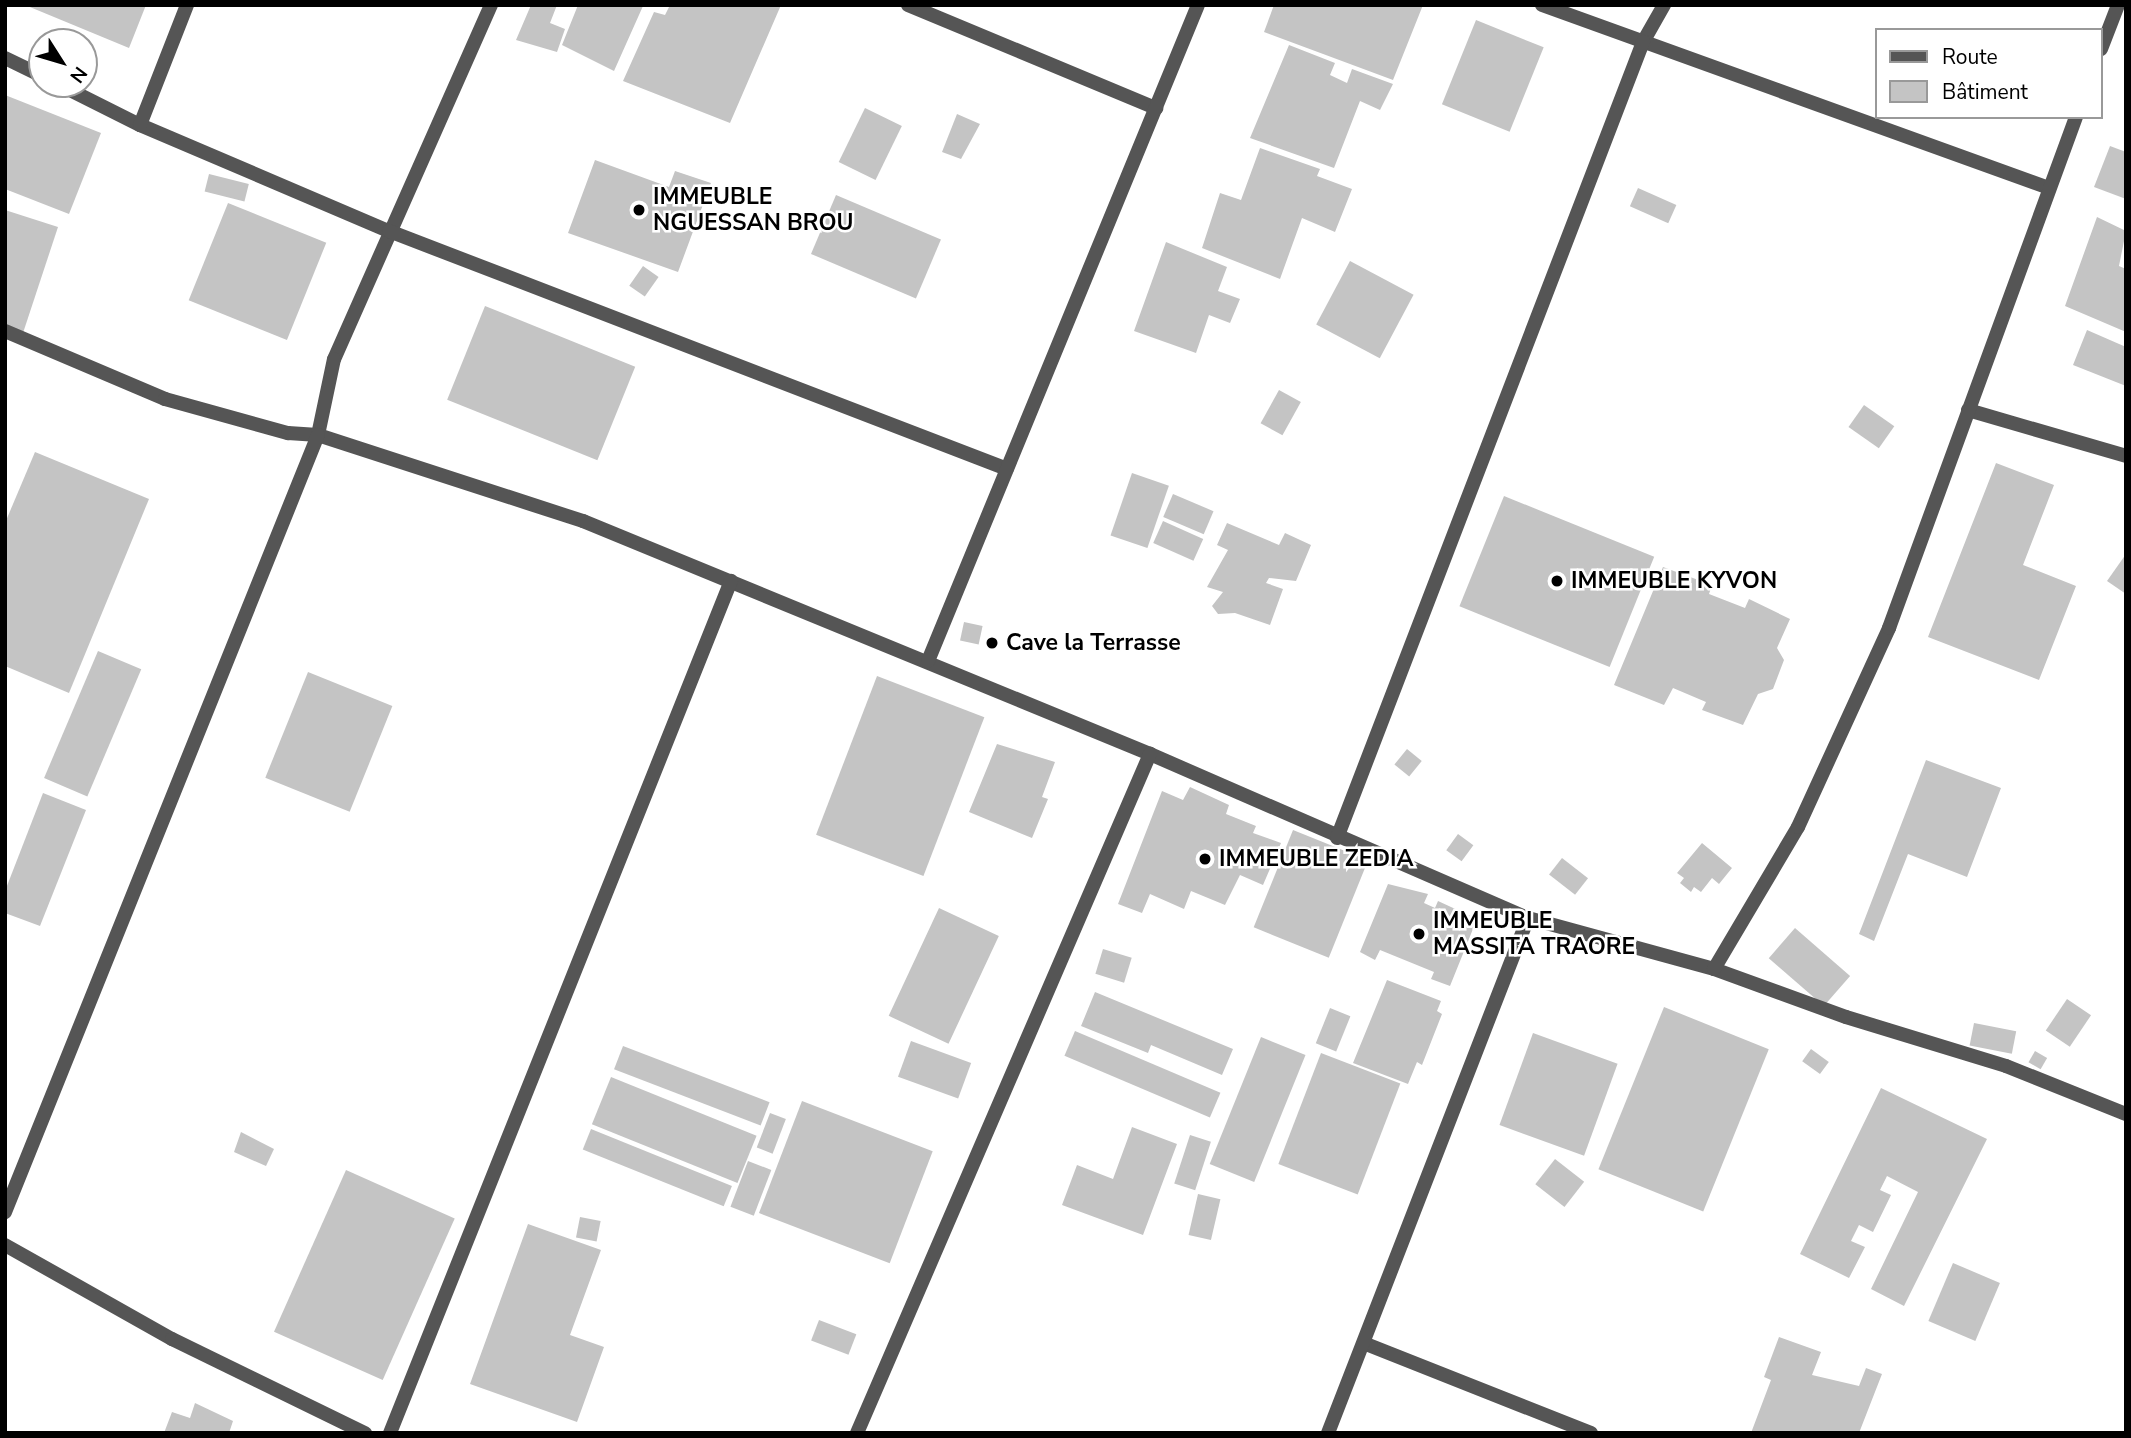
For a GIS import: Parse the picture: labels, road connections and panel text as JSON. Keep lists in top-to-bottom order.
{
  "places": [
    "IMMEUBLE NGUESSAN BROU",
    "IMMEUBLE KYVON",
    "Cave la Terrasse",
    "IMMEUBLE ZEDIA",
    "IMMEUBLE MASSITA TRAORE"
  ],
  "legend": ["Route", "Bâtiment"],
  "north": "bottom right"
}
